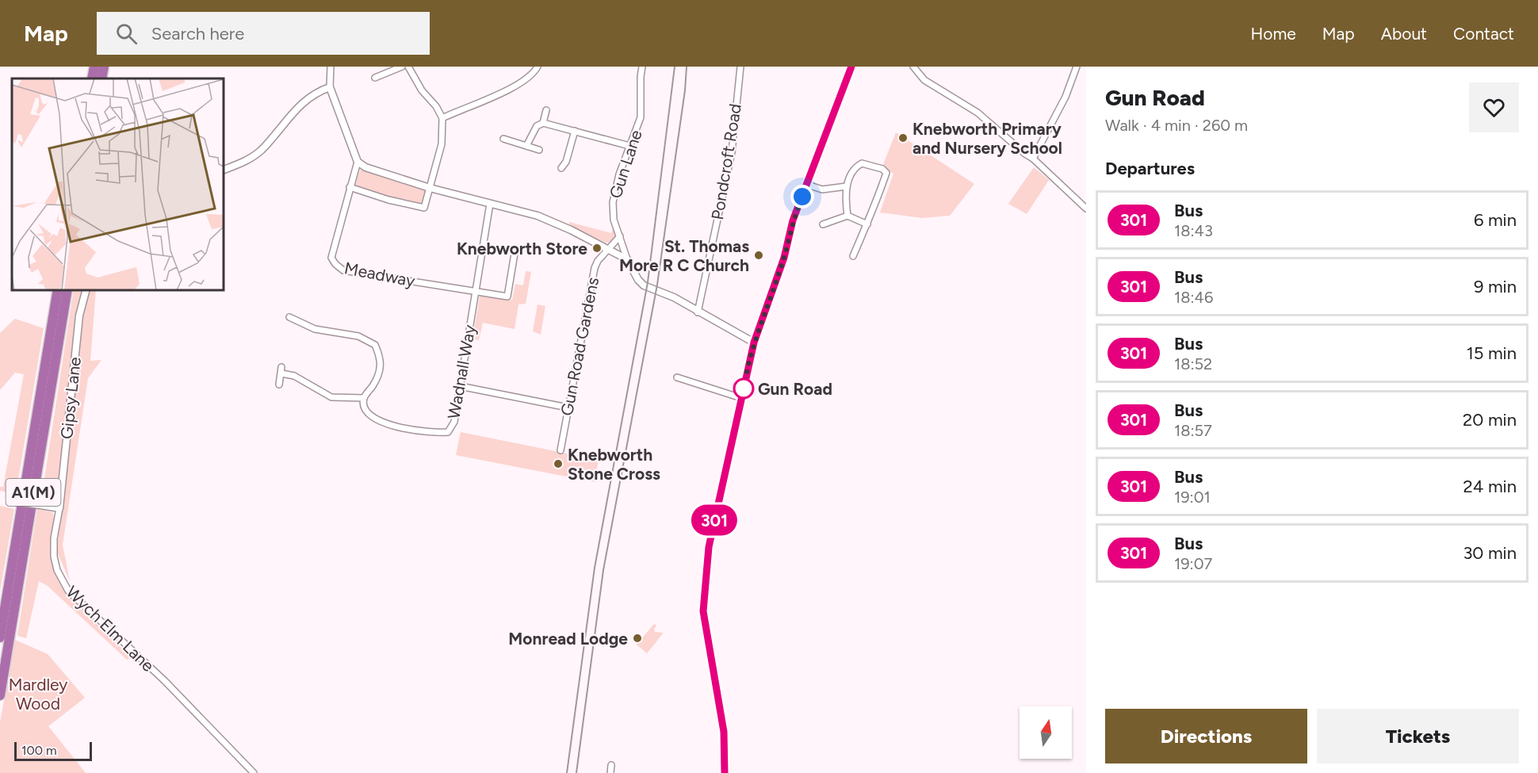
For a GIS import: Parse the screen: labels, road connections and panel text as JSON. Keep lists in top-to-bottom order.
{
  "streets": {
    "highway": ["A1(M)"],
    "street": [
      "Pondcroft Road",
      "Gun Lane",
      "Meadway",
      "Gun Road Gardens",
      "Wadnall Way",
      "Gipsy Lane",
      "Wych Elm Lane"
    ]
  },
  "crossings": [
    ["Gun Lane", "Gun Road Gardens"],
    ["Meadway", "Wadnall Way"],
    ["Gipsy Lane", "Wych Elm Lane"]
  ],
  "parks": ["Mardley Wood"],
  "places": [
    "Knebworth Primary and Nursery School",
    "Knebworth Store",
    "St. Thomas More R C Church",
    "Gun Road",
    "Knebworth Stone Cross",
    "Monread Lodge"
  ],
  "lines": ["bus line 301"],
  "scale_bar": "100 m",
  "north": "top",
  "page": {
    "header": "Map",
    "search": "Search here",
    "nav": [
      "Home",
      "Map",
      "About",
      "Contact"
    ],
    "on_map": "301",
    "heading": [
      ["Gun Road", "Walk · 4 min · 260 m"],
      "Departures"
    ],
    "list": [
      {
        "mark": "301",
        "name": "Bus",
        "note": "18:43",
        "value": "6 min"
      },
      {
        "mark": "301",
        "name": "Bus",
        "note": "18:46",
        "value": "9 min"
      },
      {
        "mark": "301",
        "name": "Bus",
        "note": "18:52",
        "value": "15 min"
      },
      {
        "mark": "301",
        "name": "Bus",
        "note": "18:57",
        "value": "20 min"
      },
      {
        "mark": "301",
        "name": "Bus",
        "note": "19:01",
        "value": "24 min"
      },
      {
        "mark": "301",
        "name": "Bus",
        "note": "19:07",
        "value": "30 min"
      }
    ],
    "buttons": ["Directions", "Tickets"],
    "scale": "100 m"
  }
}
